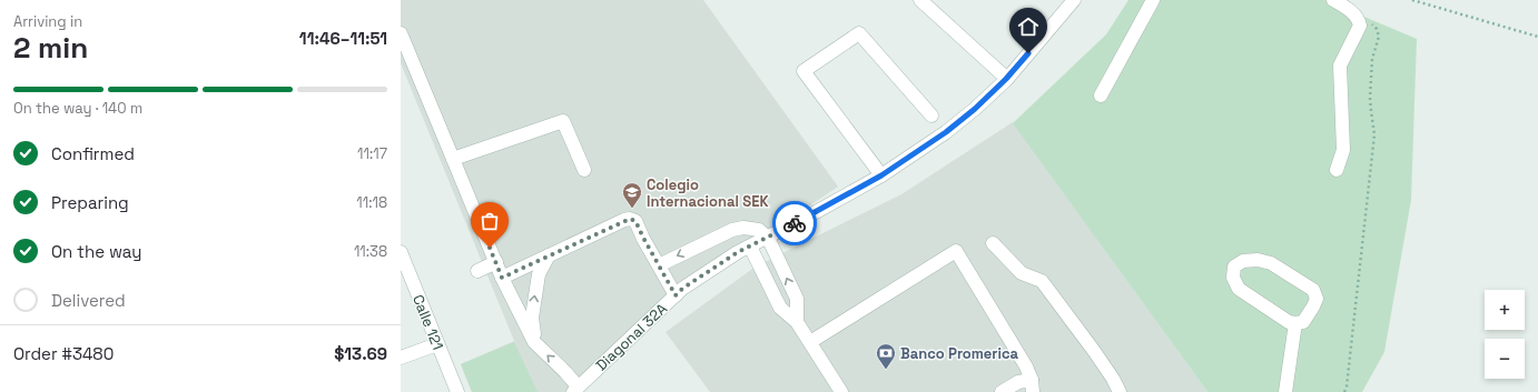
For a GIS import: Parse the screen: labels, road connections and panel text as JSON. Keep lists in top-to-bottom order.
{
  "streets": {
    "street": ["Calle 121", "Diagonal 32A"]
  },
  "places": {
    "school or university": ["Colegio Internacional SEK"],
    "bank": ["Banco Promerica"]
  },
  "page": {
    "heading": ["2 min", "Arriving in", "11:46–11:51"],
    "panel": ["Order #3480", "$13.69"],
    "bar": "On the way · 140 m",
    "list": [
      ["Confirmed", "11:17"],
      ["Preparing", "11:18"],
      ["On the way", "11:38"],
      "Delivered"
    ],
    "map_buttons": ["+", "−"]
  }
}
